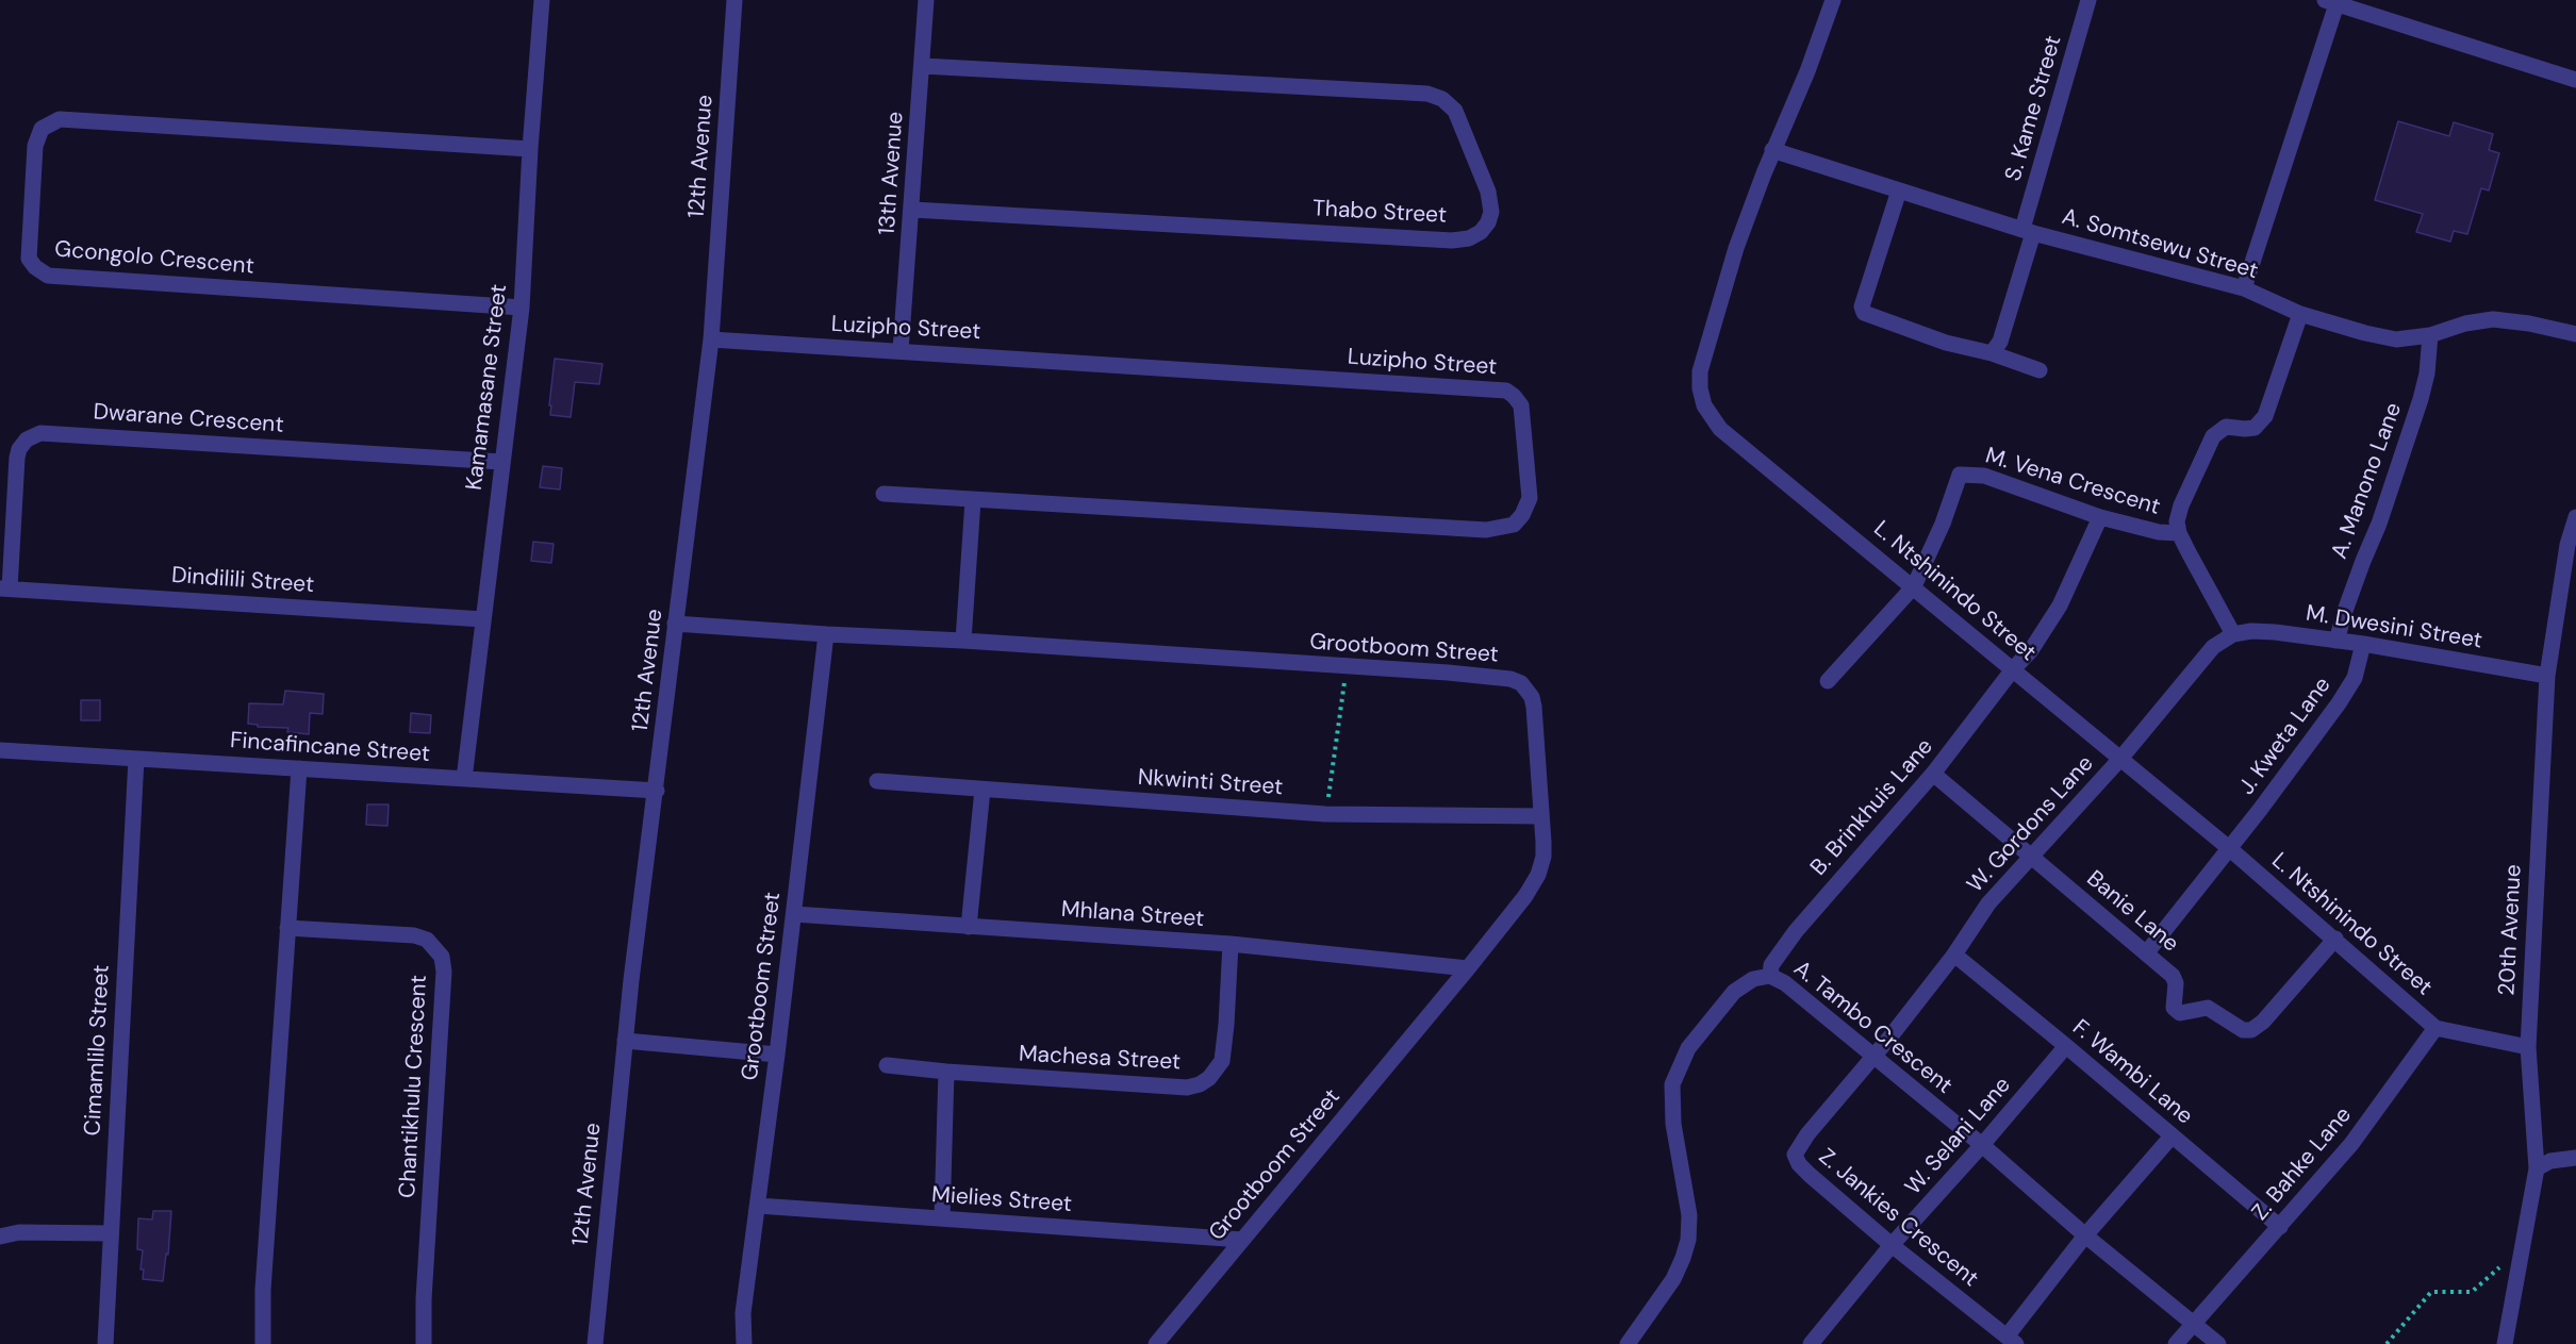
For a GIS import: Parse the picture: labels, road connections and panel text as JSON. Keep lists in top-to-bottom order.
{
  "streets": {
    "street": [
      "S. Kame Street",
      "12th Avenue",
      "13th Avenue",
      "Thabo Street",
      "A. Somtsewu Street",
      "Gcongolo Crescent",
      "Luzipho Street",
      "Kamamasane Street",
      "Dwarane Crescent",
      "A. Manono Lane",
      "M. Vena Crescent",
      "Dindilili Street",
      "L. Ntshinindo Street",
      "M. Dwesini Street",
      "Grootboom Street",
      "J. Kweta Lane",
      "Fincafincane Street",
      "Nkwinti Street",
      "B. Brinkhuis Lane",
      "W. Gordons Lane",
      "Banie Lane",
      "Mhlana Street",
      "20th Avenue",
      "A. Tambo Crescent",
      "Cimamlilo Street",
      "Machesa Street",
      "F. Wambi Lane",
      "Chantikhulu Crescent",
      "W. Selani Lane",
      "Z. Bahke Lane",
      "Mielies Street",
      "Z. Jankies Crescent"
    ]
  },
  "crossings": [
    ["S. Kame Street", "A. Somtsewu Street"],
    ["12th Avenue", "Luzipho Street"],
    ["12th Avenue", "Grootboom Street"],
    ["12th Avenue", "Fincafincane Street"],
    ["13th Avenue", "Thabo Street"],
    ["13th Avenue", "Luzipho Street"],
    ["A. Somtsewu Street", "A. Manono Lane"],
    ["A. Somtsewu Street", "L. Ntshinindo Street"],
    ["Gcongolo Crescent", "Kamamasane Street"],
    ["Kamamasane Street", "Dwarane Crescent"],
    ["Kamamasane Street", "Dindilili Street"],
    ["Kamamasane Street", "Fincafincane Street"],
    ["Dwarane Crescent", "Dindilili Street"],
    ["A. Manono Lane", "M. Dwesini Street"],
    ["M. Vena Crescent", "L. Ntshinindo Street"],
    ["M. Vena Crescent", "M. Dwesini Street"],
    ["M. Vena Crescent", "B. Brinkhuis Lane"],
    ["M. Vena Crescent", "W. Gordons Lane"],
    ["L. Ntshinindo Street", "J. Kweta Lane"],
    ["L. Ntshinindo Street", "B. Brinkhuis Lane"],
    ["L. Ntshinindo Street", "W. Gordons Lane"],
    ["L. Ntshinindo Street", "Banie Lane"],
    ["L. Ntshinindo Street", "20th Avenue"],
    ["L. Ntshinindo Street", "Z. Bahke Lane"],
    ["M. Dwesini Street", "J. Kweta Lane"],
    ["M. Dwesini Street", "W. Gordons Lane"],
    ["M. Dwesini Street", "20th Avenue"],
    ["Grootboom Street", "Nkwinti Street"],
    ["Grootboom Street", "Mhlana Street"],
    ["Grootboom Street", "Mielies Street"],
    ["J. Kweta Lane", "Banie Lane"],
    ["Fincafincane Street", "Cimamlilo Street"],
    ["B. Brinkhuis Lane", "Banie Lane"],
    ["B. Brinkhuis Lane", "A. Tambo Crescent"],
    ["W. Gordons Lane", "Banie Lane"],
    ["W. Gordons Lane", "A. Tambo Crescent"],
    ["W. Gordons Lane", "F. Wambi Lane"],
    ["W. Gordons Lane", "Z. Jankies Crescent"],
    ["Mhlana Street", "Machesa Street"],
    ["A. Tambo Crescent", "W. Selani Lane"],
    ["A. Tambo Crescent", "Z. Bahke Lane"],
    ["A. Tambo Crescent", "Z. Jankies Crescent"],
    ["F. Wambi Lane", "W. Selani Lane"],
    ["F. Wambi Lane", "Z. Bahke Lane"],
    ["W. Selani Lane", "Z. Jankies Crescent"]
  ]
}
